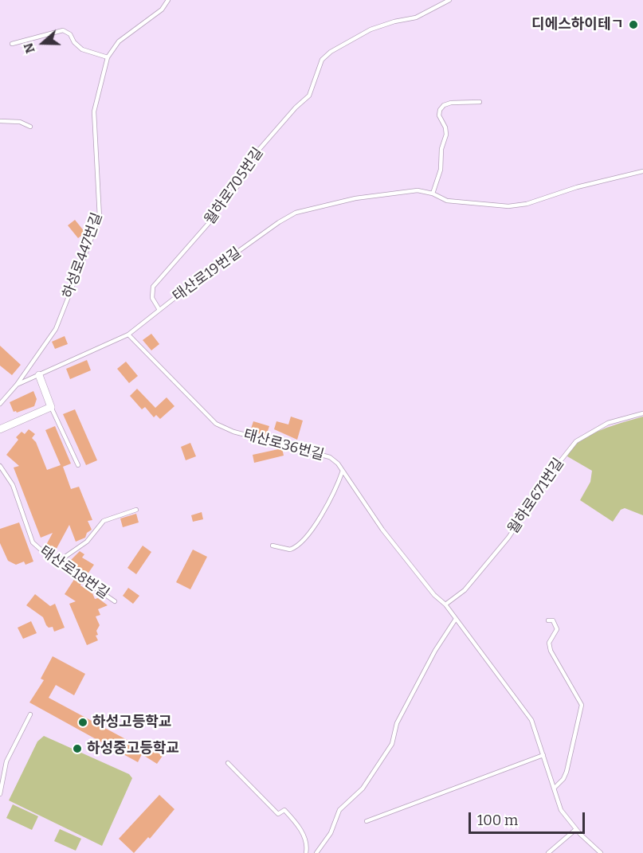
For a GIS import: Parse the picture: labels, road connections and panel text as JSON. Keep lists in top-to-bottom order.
{
  "streets": {
    "lane": [
      "월하로705번길",
      "하성로447번길",
      "태산로19번길",
      "태산로36번길",
      "월하로671번길",
      "태산로18번길"
    ]
  },
  "crossings": [
    ["월하로705번길", "태산로19번길"],
    ["하성로447번길", "태산로19번길"],
    ["태산로19번길", "태산로36번길"],
    ["태산로36번길", "월하로671번길"]
  ],
  "places": ["디에스하이테ㄱ", "하성고등학교", "하성중고등학교"],
  "scale_bar": "100 m",
  "north": "left"
}
